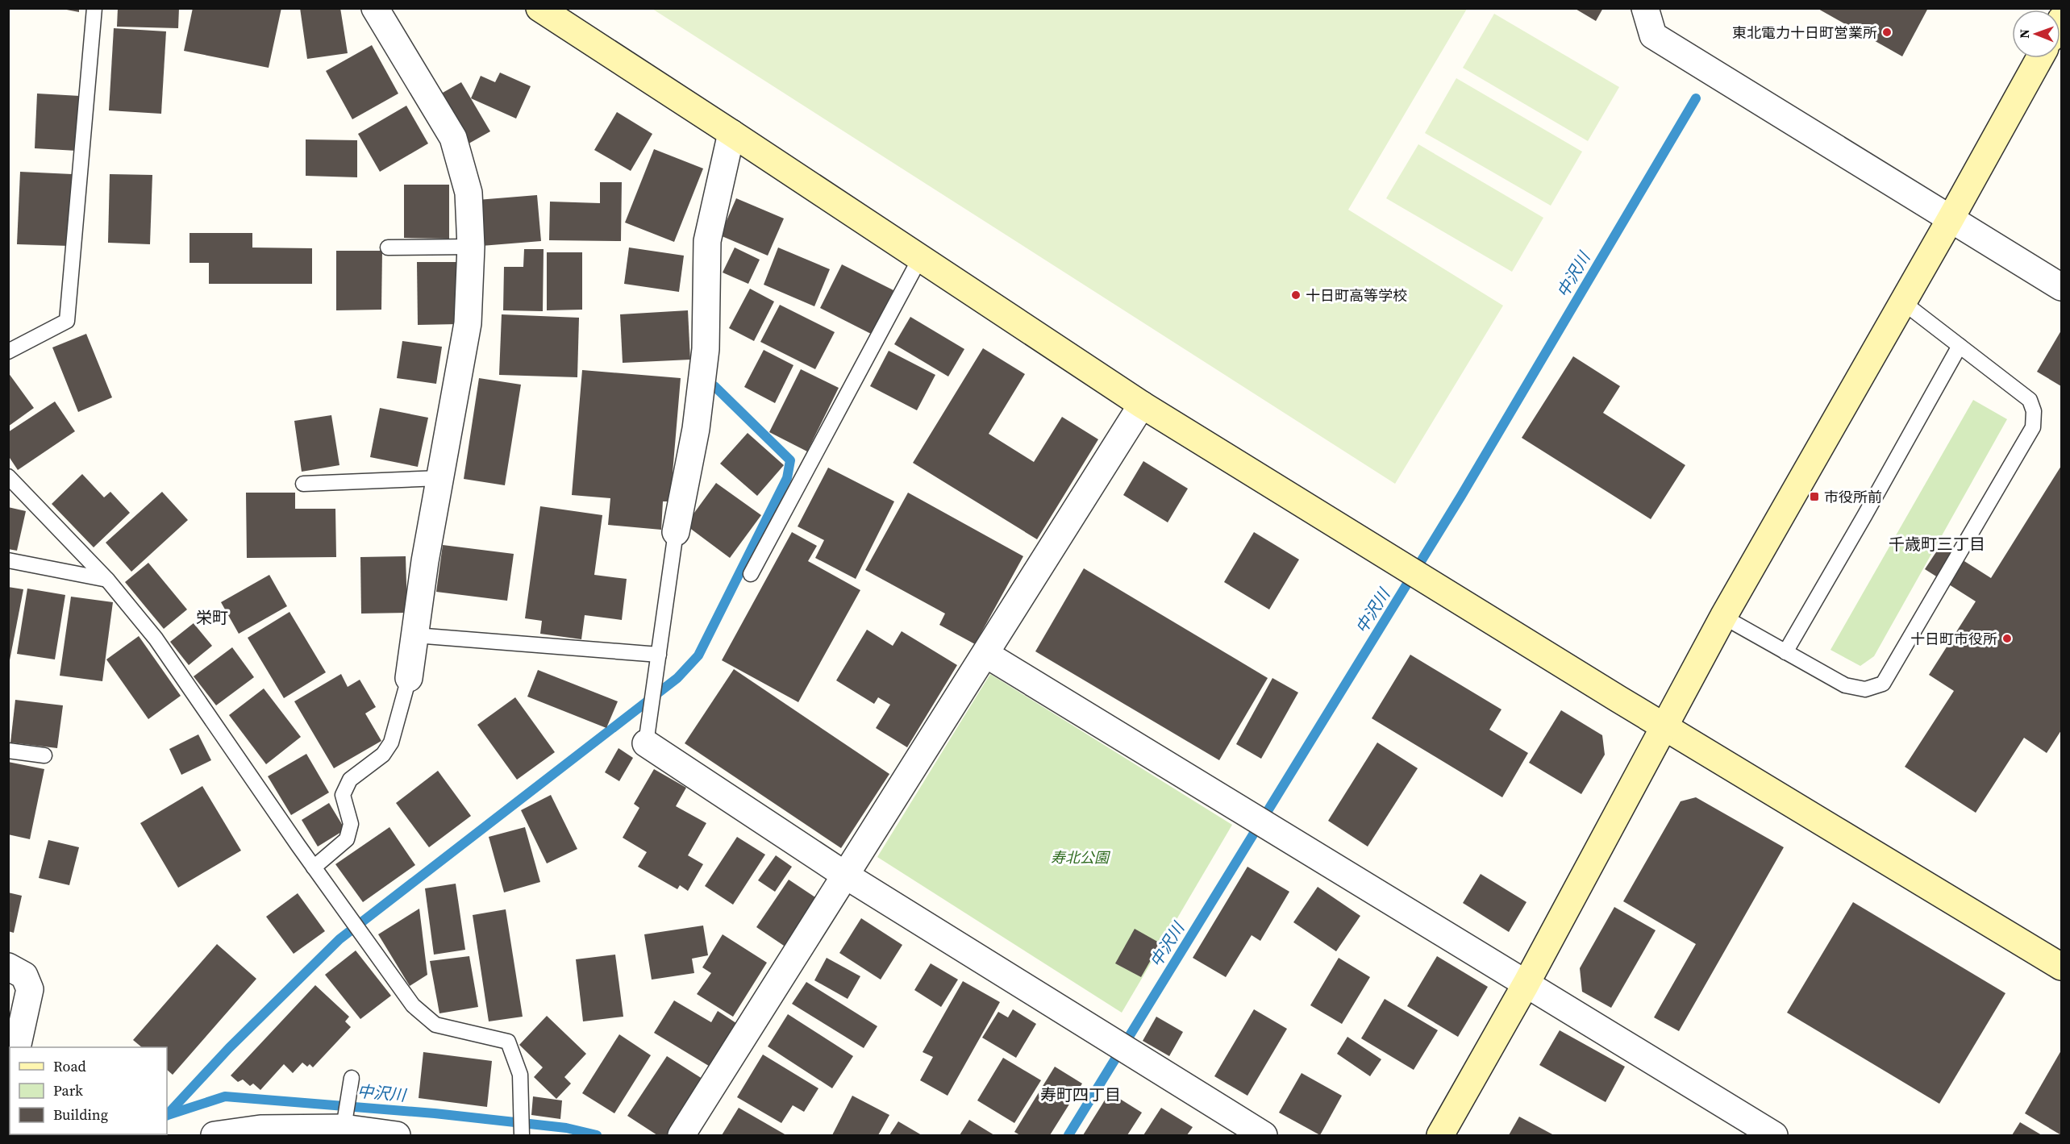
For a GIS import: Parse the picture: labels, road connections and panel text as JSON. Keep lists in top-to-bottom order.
{
  "districts": ["千歳町三丁目", "栄町", "寿町四丁目"],
  "water": ["中沢川"],
  "parks": ["寿北公園"],
  "places": {
    "other": ["東北電力十日町営業所", "十日町高等学校", "十日町市役所"],
    "transit": ["市役所前"]
  },
  "legend": ["Road", "Park", "Building"],
  "north": "left"
}
